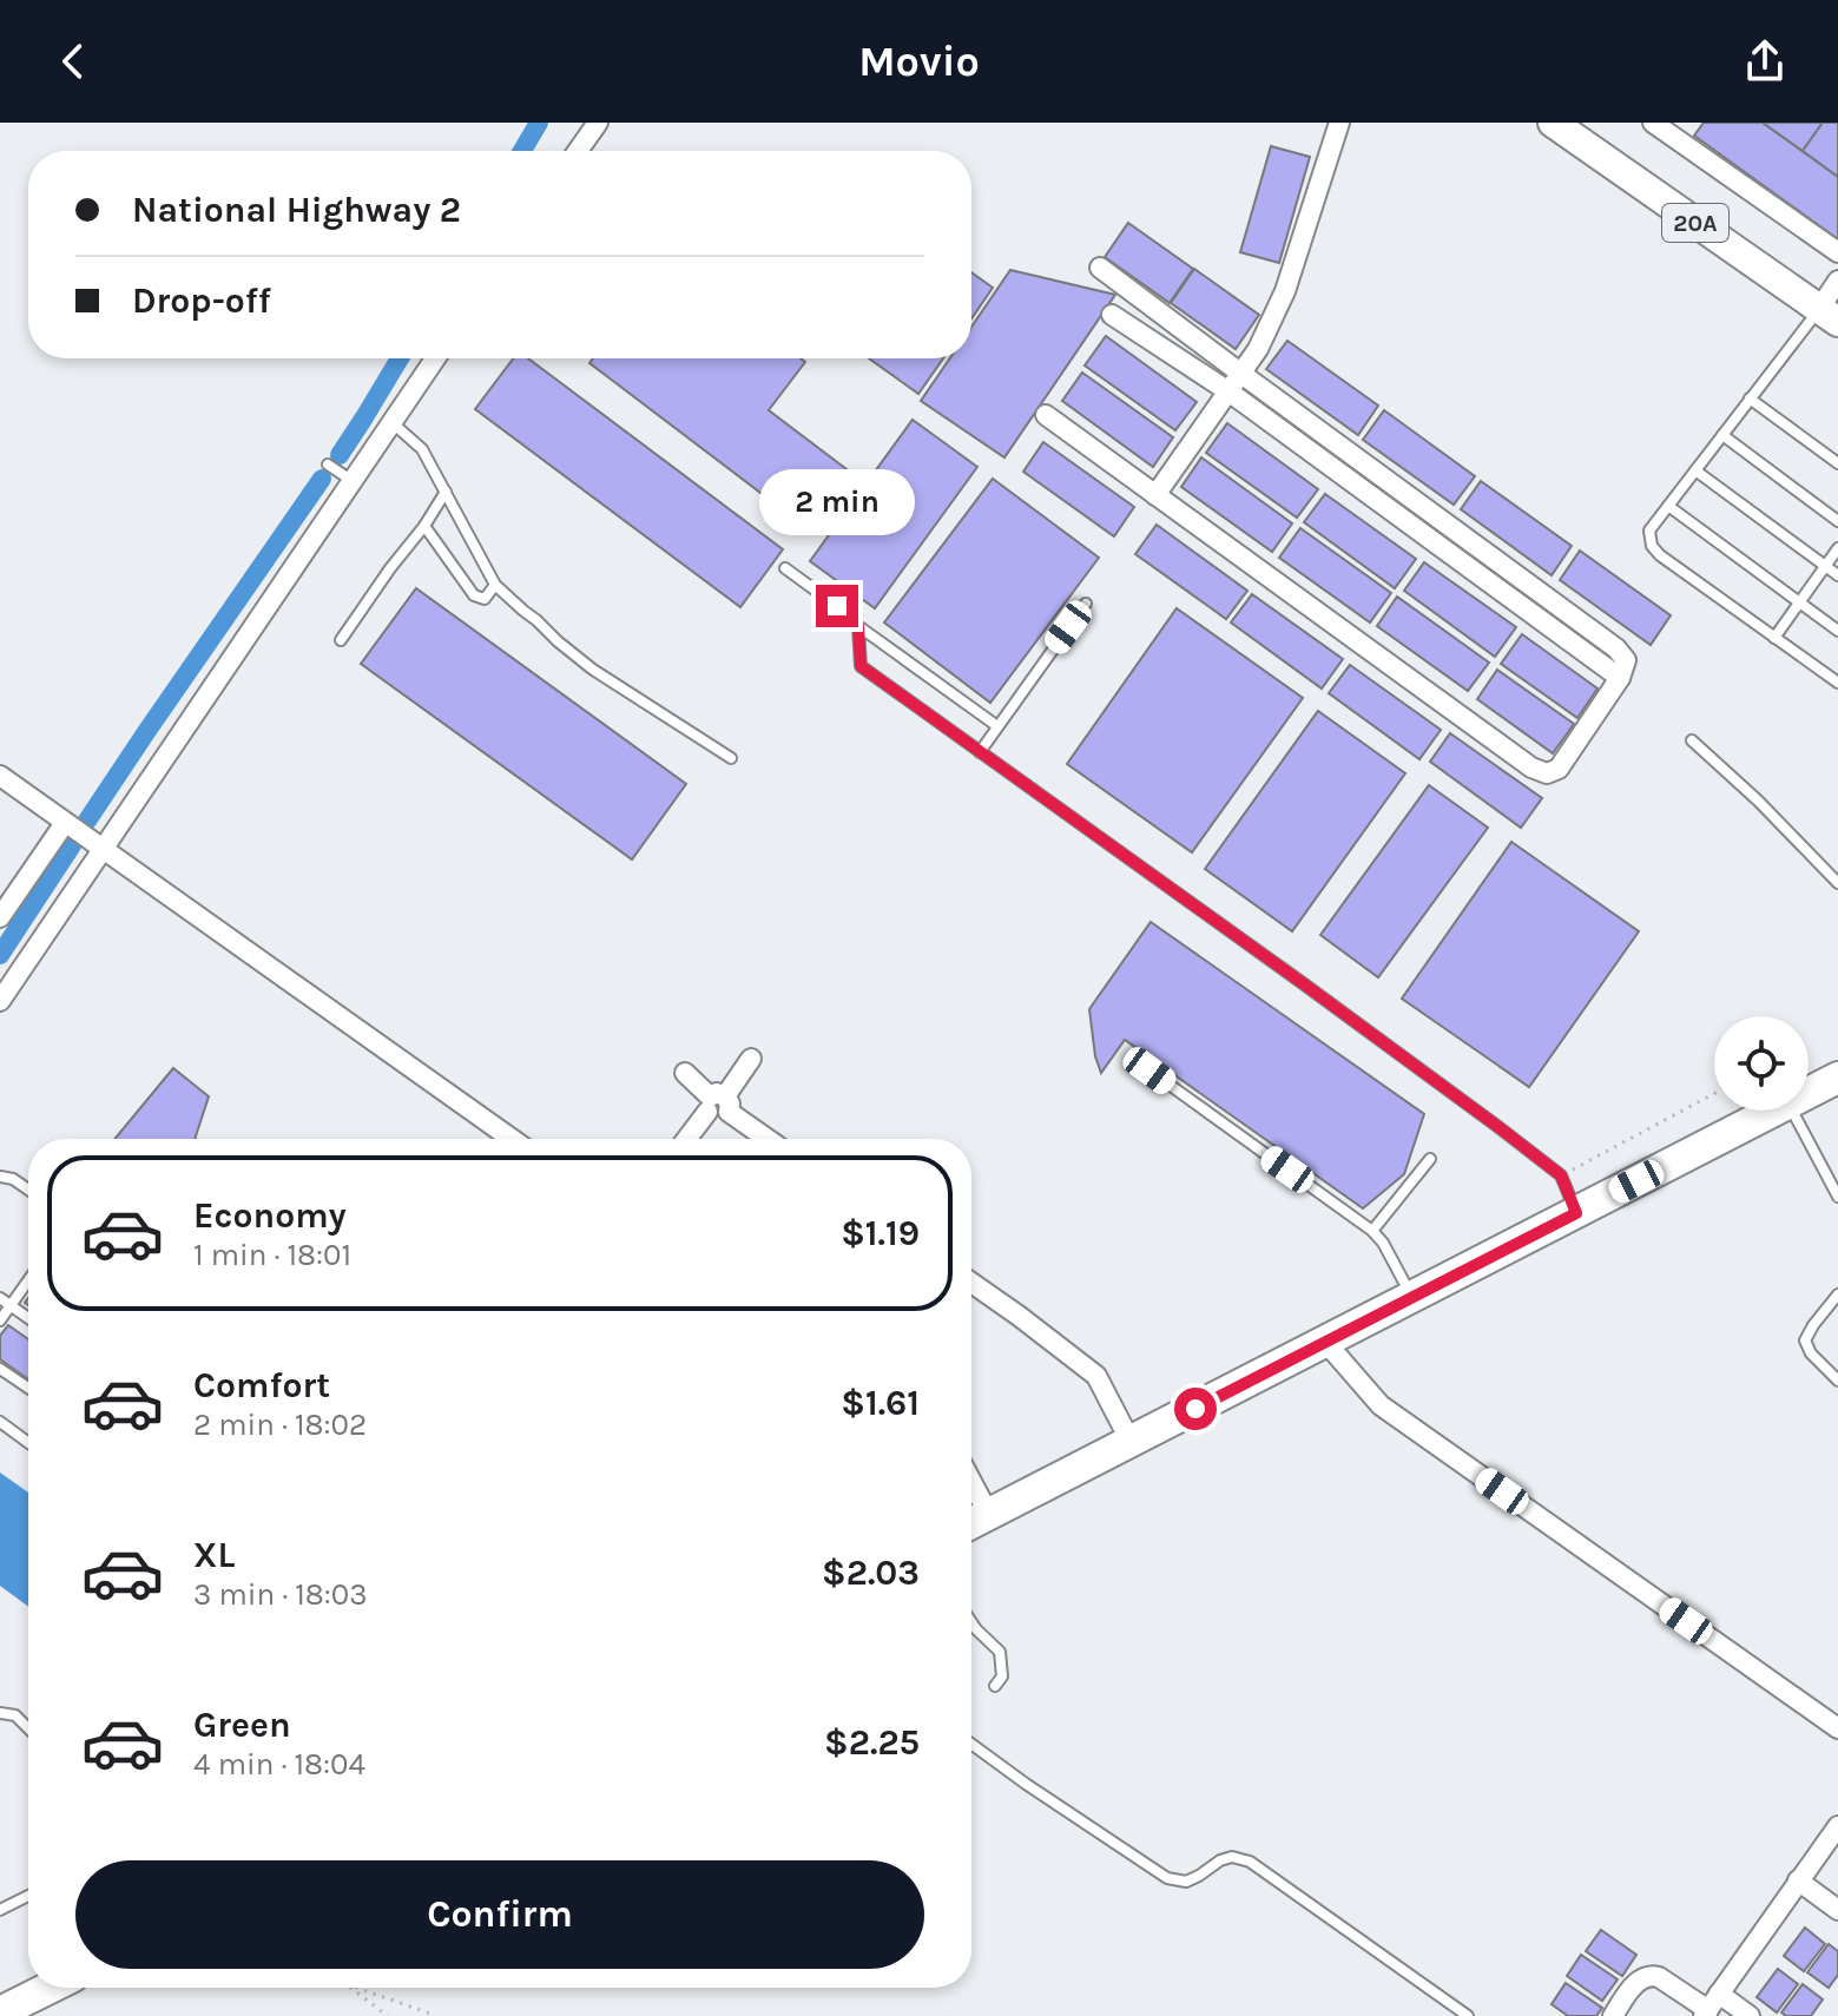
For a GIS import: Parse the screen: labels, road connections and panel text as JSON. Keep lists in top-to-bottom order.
{
  "streets": {
    "main road": ["20A"]
  },
  "page": {
    "header": "Movio",
    "banner": ["National Highway 2", "Drop-off"],
    "bubble": "2 min",
    "list": [
      {
        "name": "Economy",
        "note": "1 min · 18:01",
        "value": "$1.19"
      },
      {
        "name": "Comfort",
        "note": "2 min · 18:02",
        "value": "$1.61"
      },
      {
        "name": "XL",
        "note": "3 min · 18:03",
        "value": "$2.03"
      },
      {
        "name": "Green",
        "note": "4 min · 18:04",
        "value": "$2.25"
      }
    ],
    "buttons": "Confirm"
  }
}
